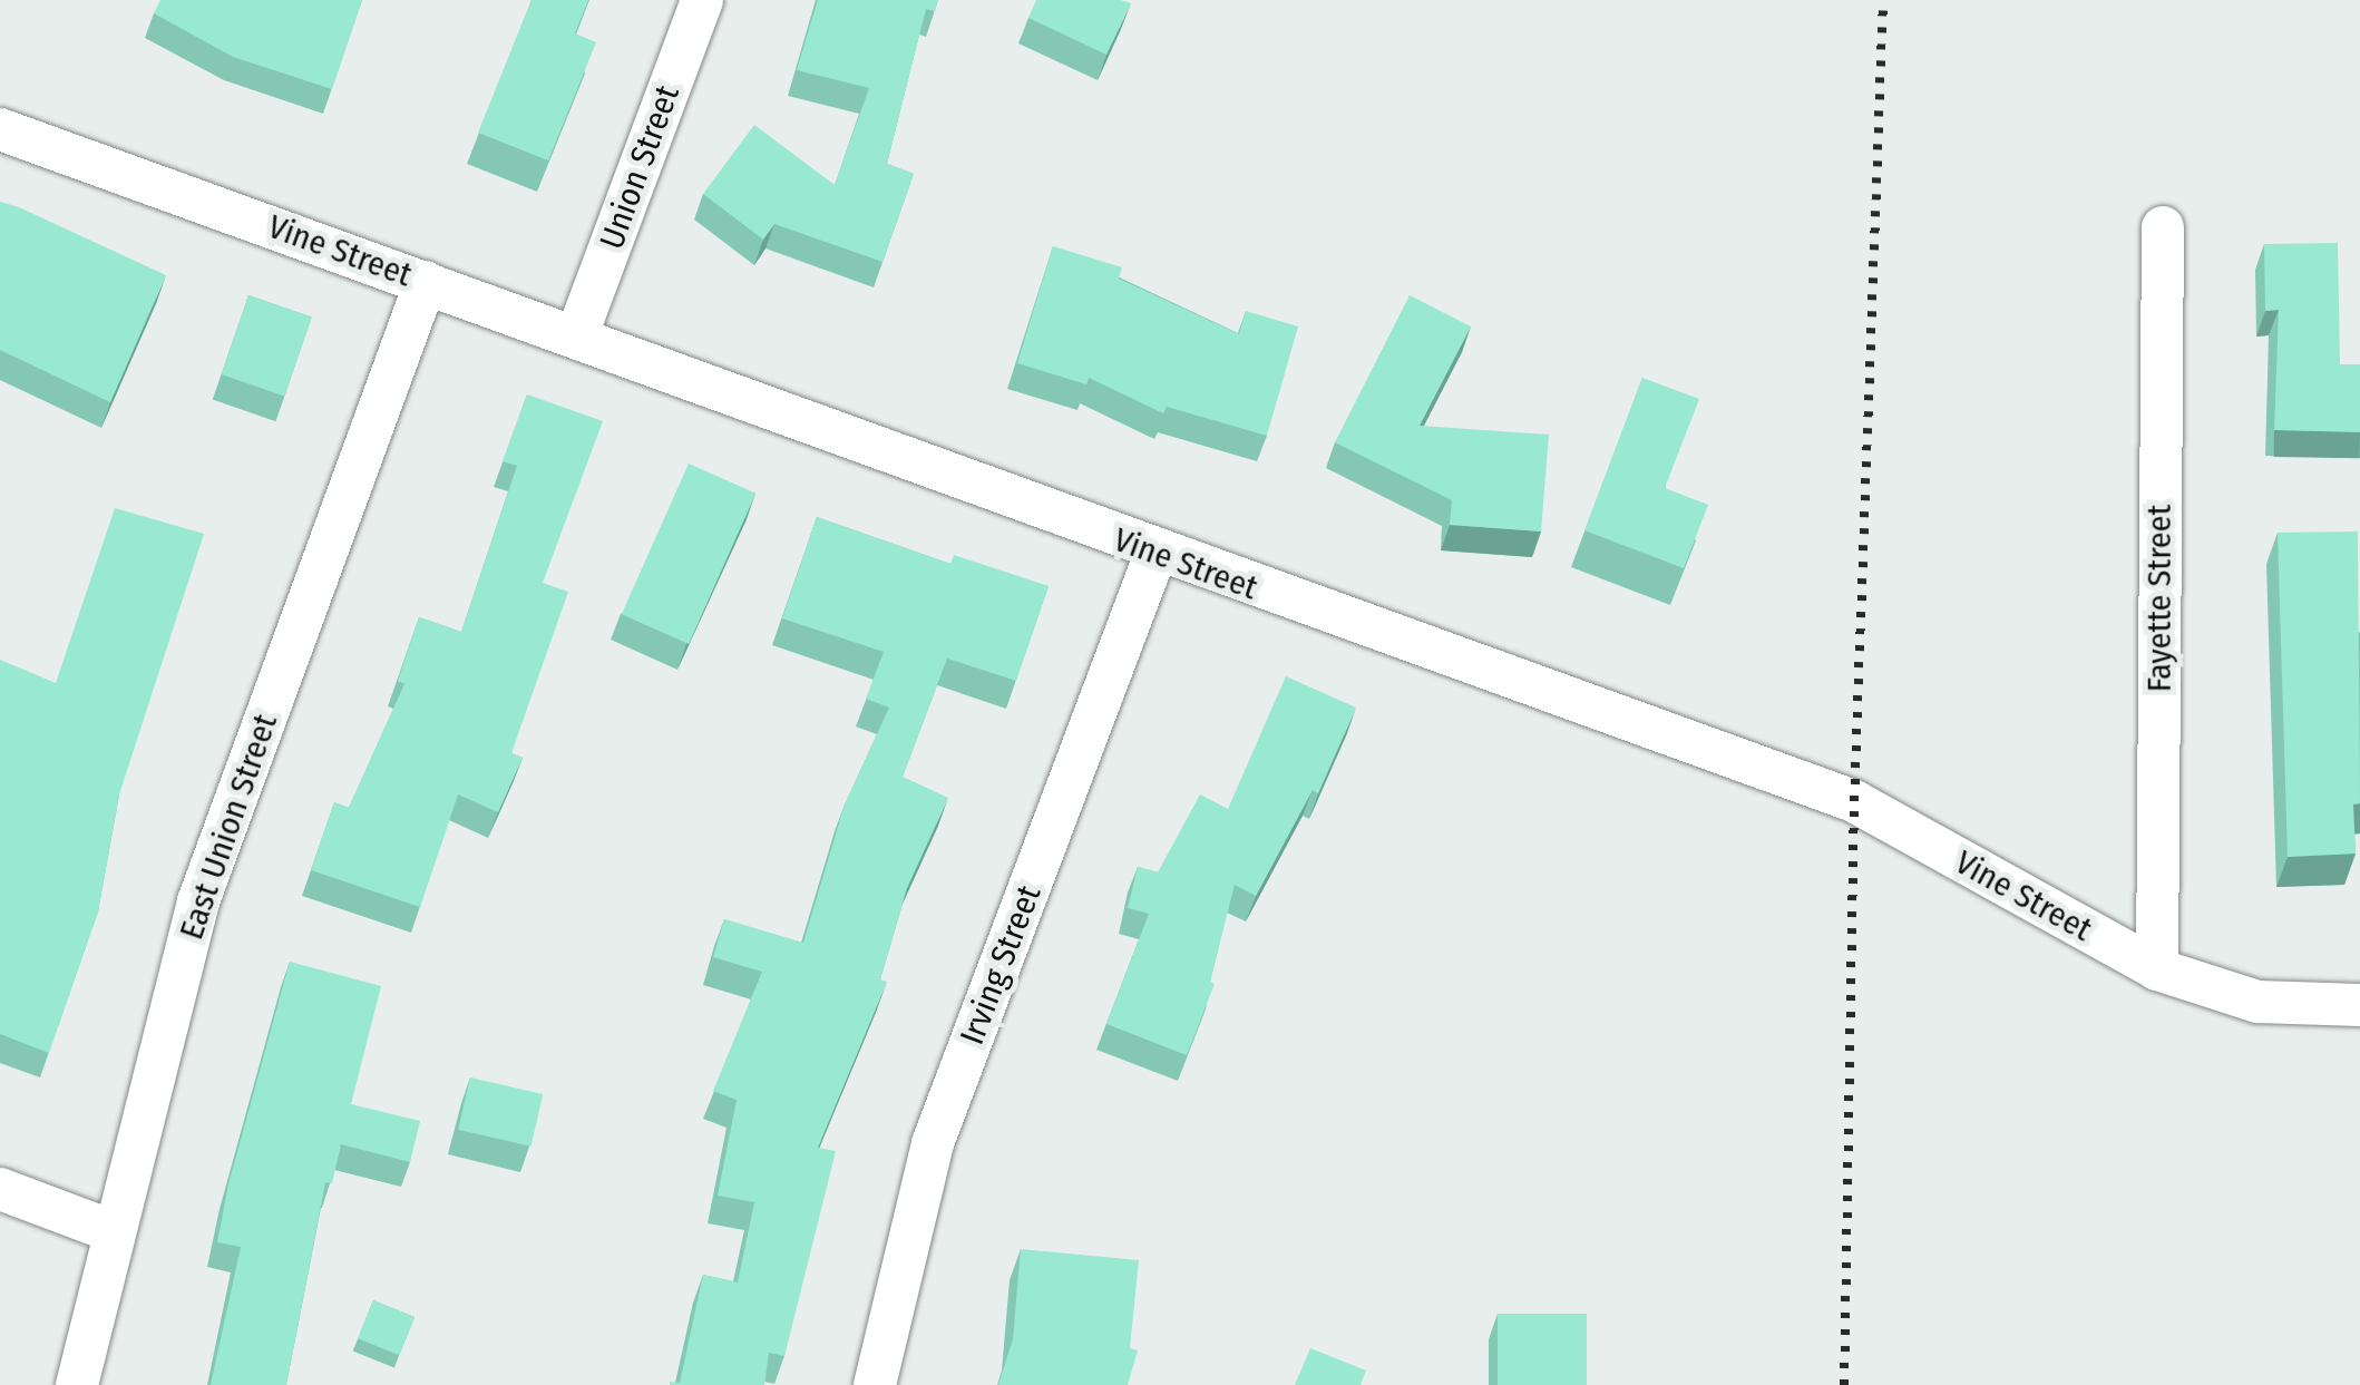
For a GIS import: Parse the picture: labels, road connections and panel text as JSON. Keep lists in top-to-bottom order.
{
  "streets": {
    "street": [
      "Union Street",
      "Vine Street",
      "Fayette Street",
      "East Union Street",
      "Irving Street"
    ]
  },
  "crossings": [
    ["Union Street", "Vine Street"],
    ["Vine Street", "Fayette Street"],
    ["Vine Street", "East Union Street"],
    ["Vine Street", "Irving Street"]
  ]
}
